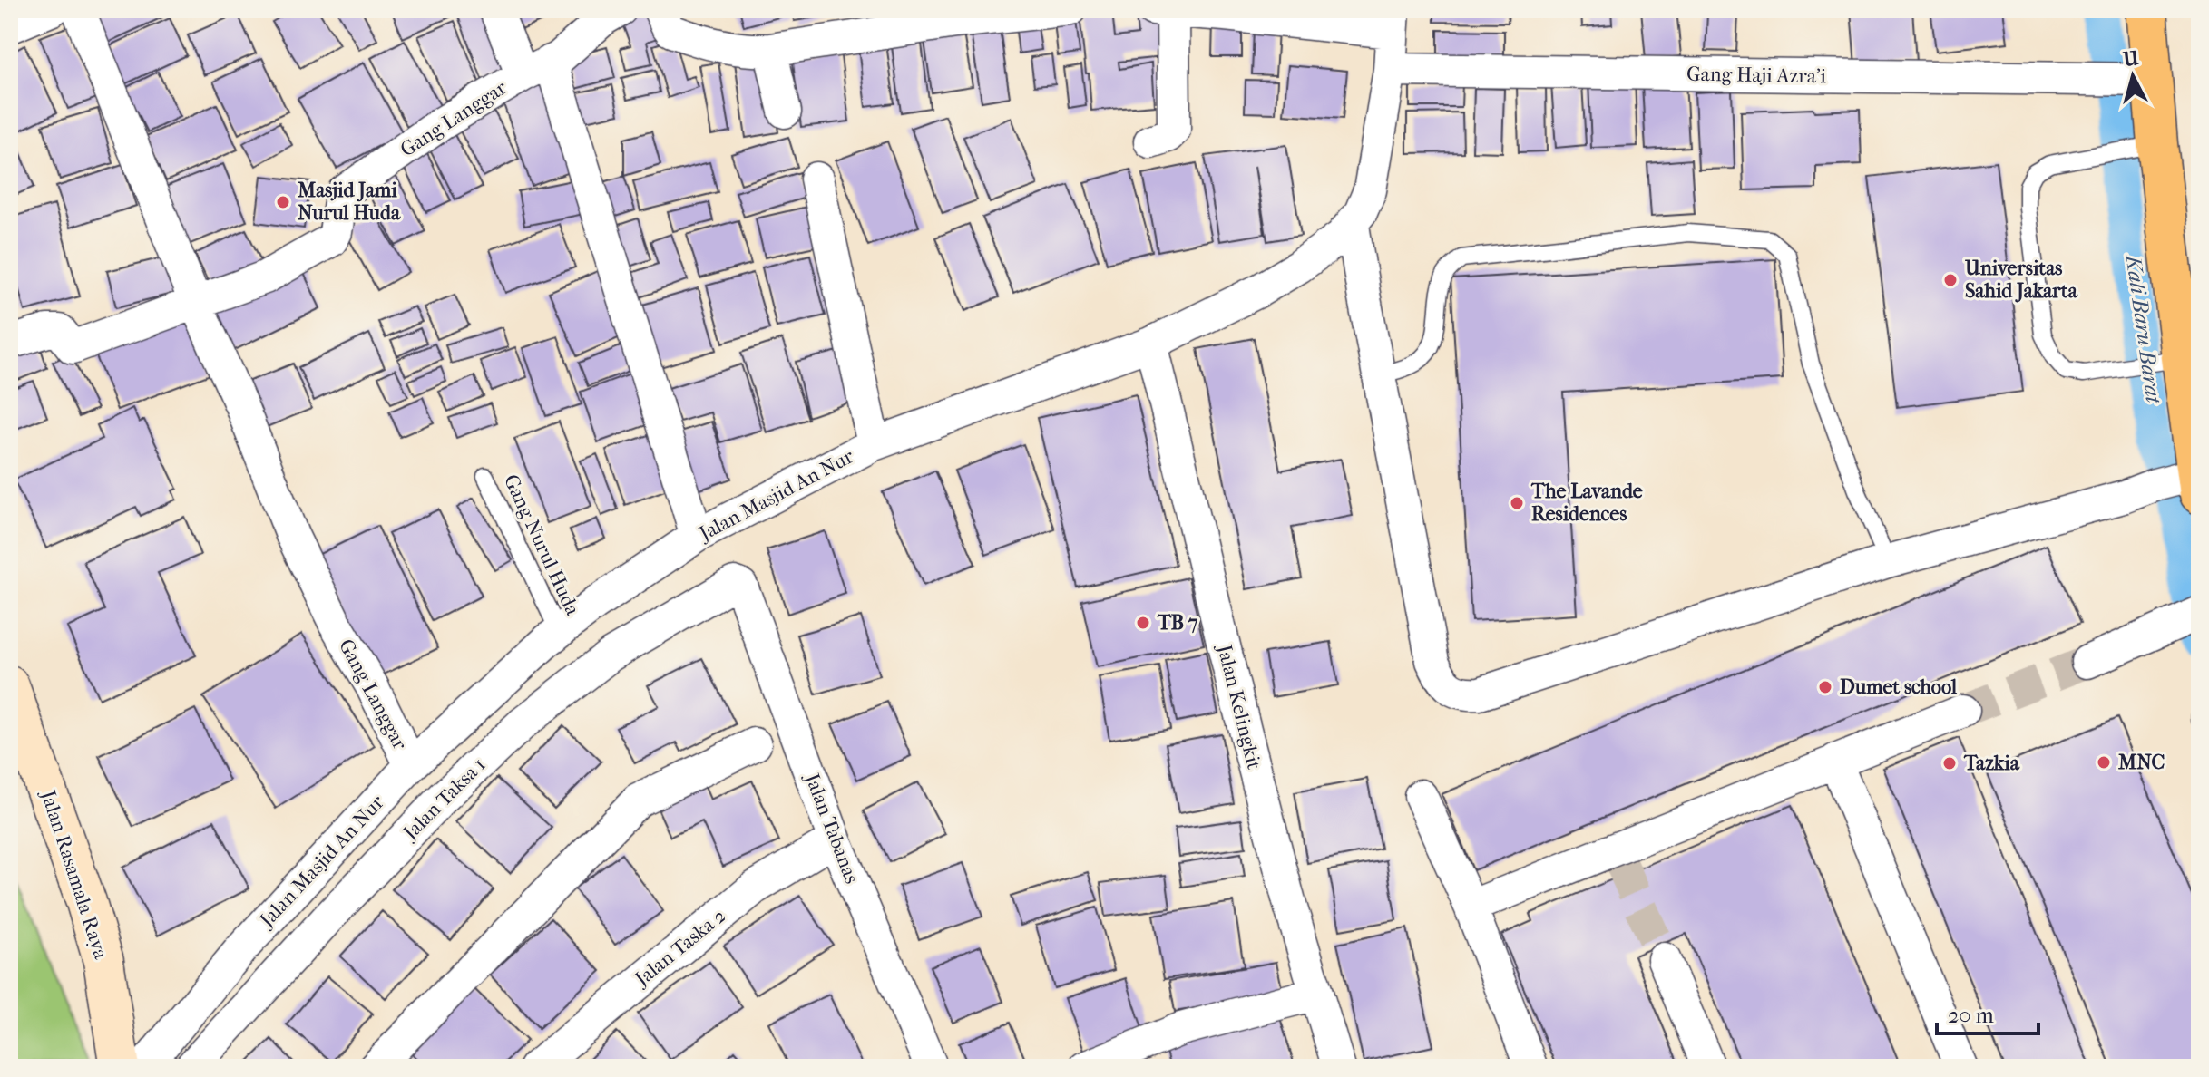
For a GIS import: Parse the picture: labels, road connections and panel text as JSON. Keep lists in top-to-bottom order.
{
  "streets": {
    "street": [
      "Gang Haji Azra'i",
      "Gang Langgar",
      "Jalan Masjid An Nur",
      "Jalan Kelingkit",
      "Jalan Taksa 1",
      "Jalan Tabanas",
      "Jalan Rasamala Raya",
      "Jalan Taska 2"
    ],
    "lane": ["Gang Nurul Huda"]
  },
  "crossings": [
    ["Gang Haji Azra'i", "Jalan Masjid An Nur"],
    ["Gang Langgar", "Jalan Masjid An Nur"],
    ["Jalan Masjid An Nur", "Gang Nurul Huda"],
    ["Jalan Masjid An Nur", "Jalan Kelingkit"],
    ["Jalan Taksa 1", "Jalan Tabanas"],
    ["Jalan Tabanas", "Jalan Taska 2"]
  ],
  "water": ["Kali Baru Barat"],
  "places": [
    "Masjid Jami Nurul Huda",
    "Universitas Sahid Jakarta",
    "The Lavande Residences",
    "TB 7",
    "Dumet school",
    "MNC",
    "Tazkia"
  ],
  "scale_bar": "20 m",
  "north": "top"
}
